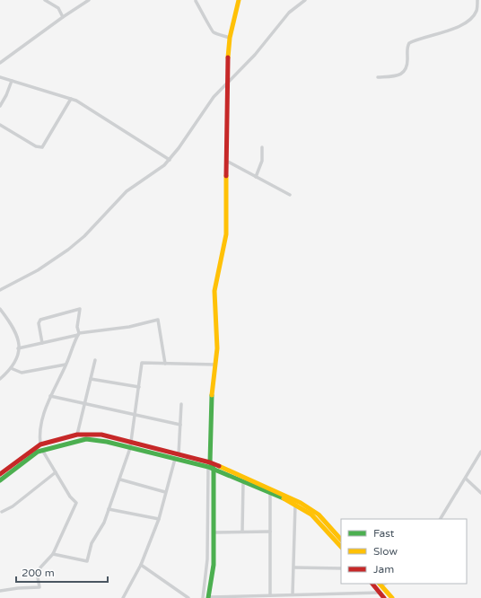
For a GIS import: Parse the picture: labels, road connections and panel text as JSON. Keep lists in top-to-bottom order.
{
  "legend": ["Fast", "Slow", "Jam"],
  "scale_bar": "200 m"
}
